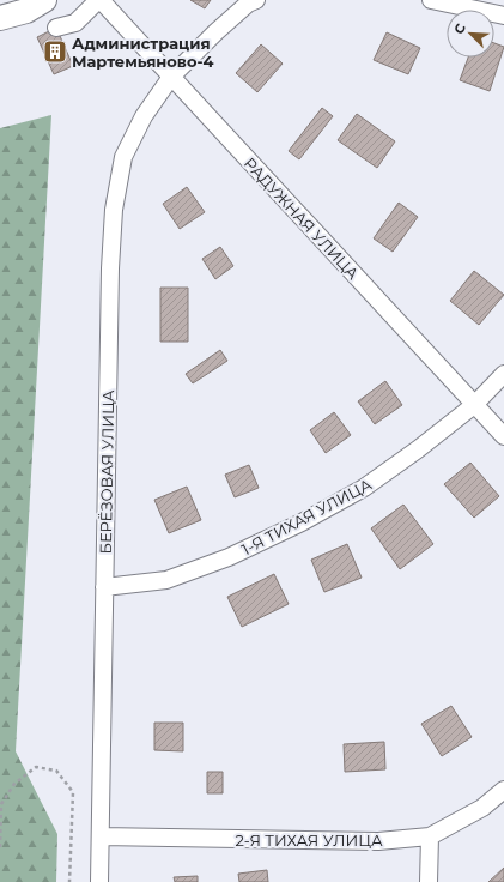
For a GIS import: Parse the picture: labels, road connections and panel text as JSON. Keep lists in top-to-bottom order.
{
  "streets": {
    "street": [
      "РАДУЖНАЯ УЛИЦА",
      "БЕРЁЗОВАЯ УЛИЦА",
      "1-Я ТИХАЯ УЛИЦА",
      "2-Я ТИХАЯ УЛИЦА"
    ]
  },
  "crossings": [
    ["РАДУЖНАЯ УЛИЦА", "БЕРЁЗОВАЯ УЛИЦА"],
    ["РАДУЖНАЯ УЛИЦА", "1-Я ТИХАЯ УЛИЦА"],
    ["БЕРЁЗОВАЯ УЛИЦА", "1-Я ТИХАЯ УЛИЦА"],
    ["БЕРЁЗОВАЯ УЛИЦА", "2-Я ТИХАЯ УЛИЦА"]
  ],
  "places": {
    "building": ["Администрация Мартемьяново-4"]
  },
  "north": "top left"
}
